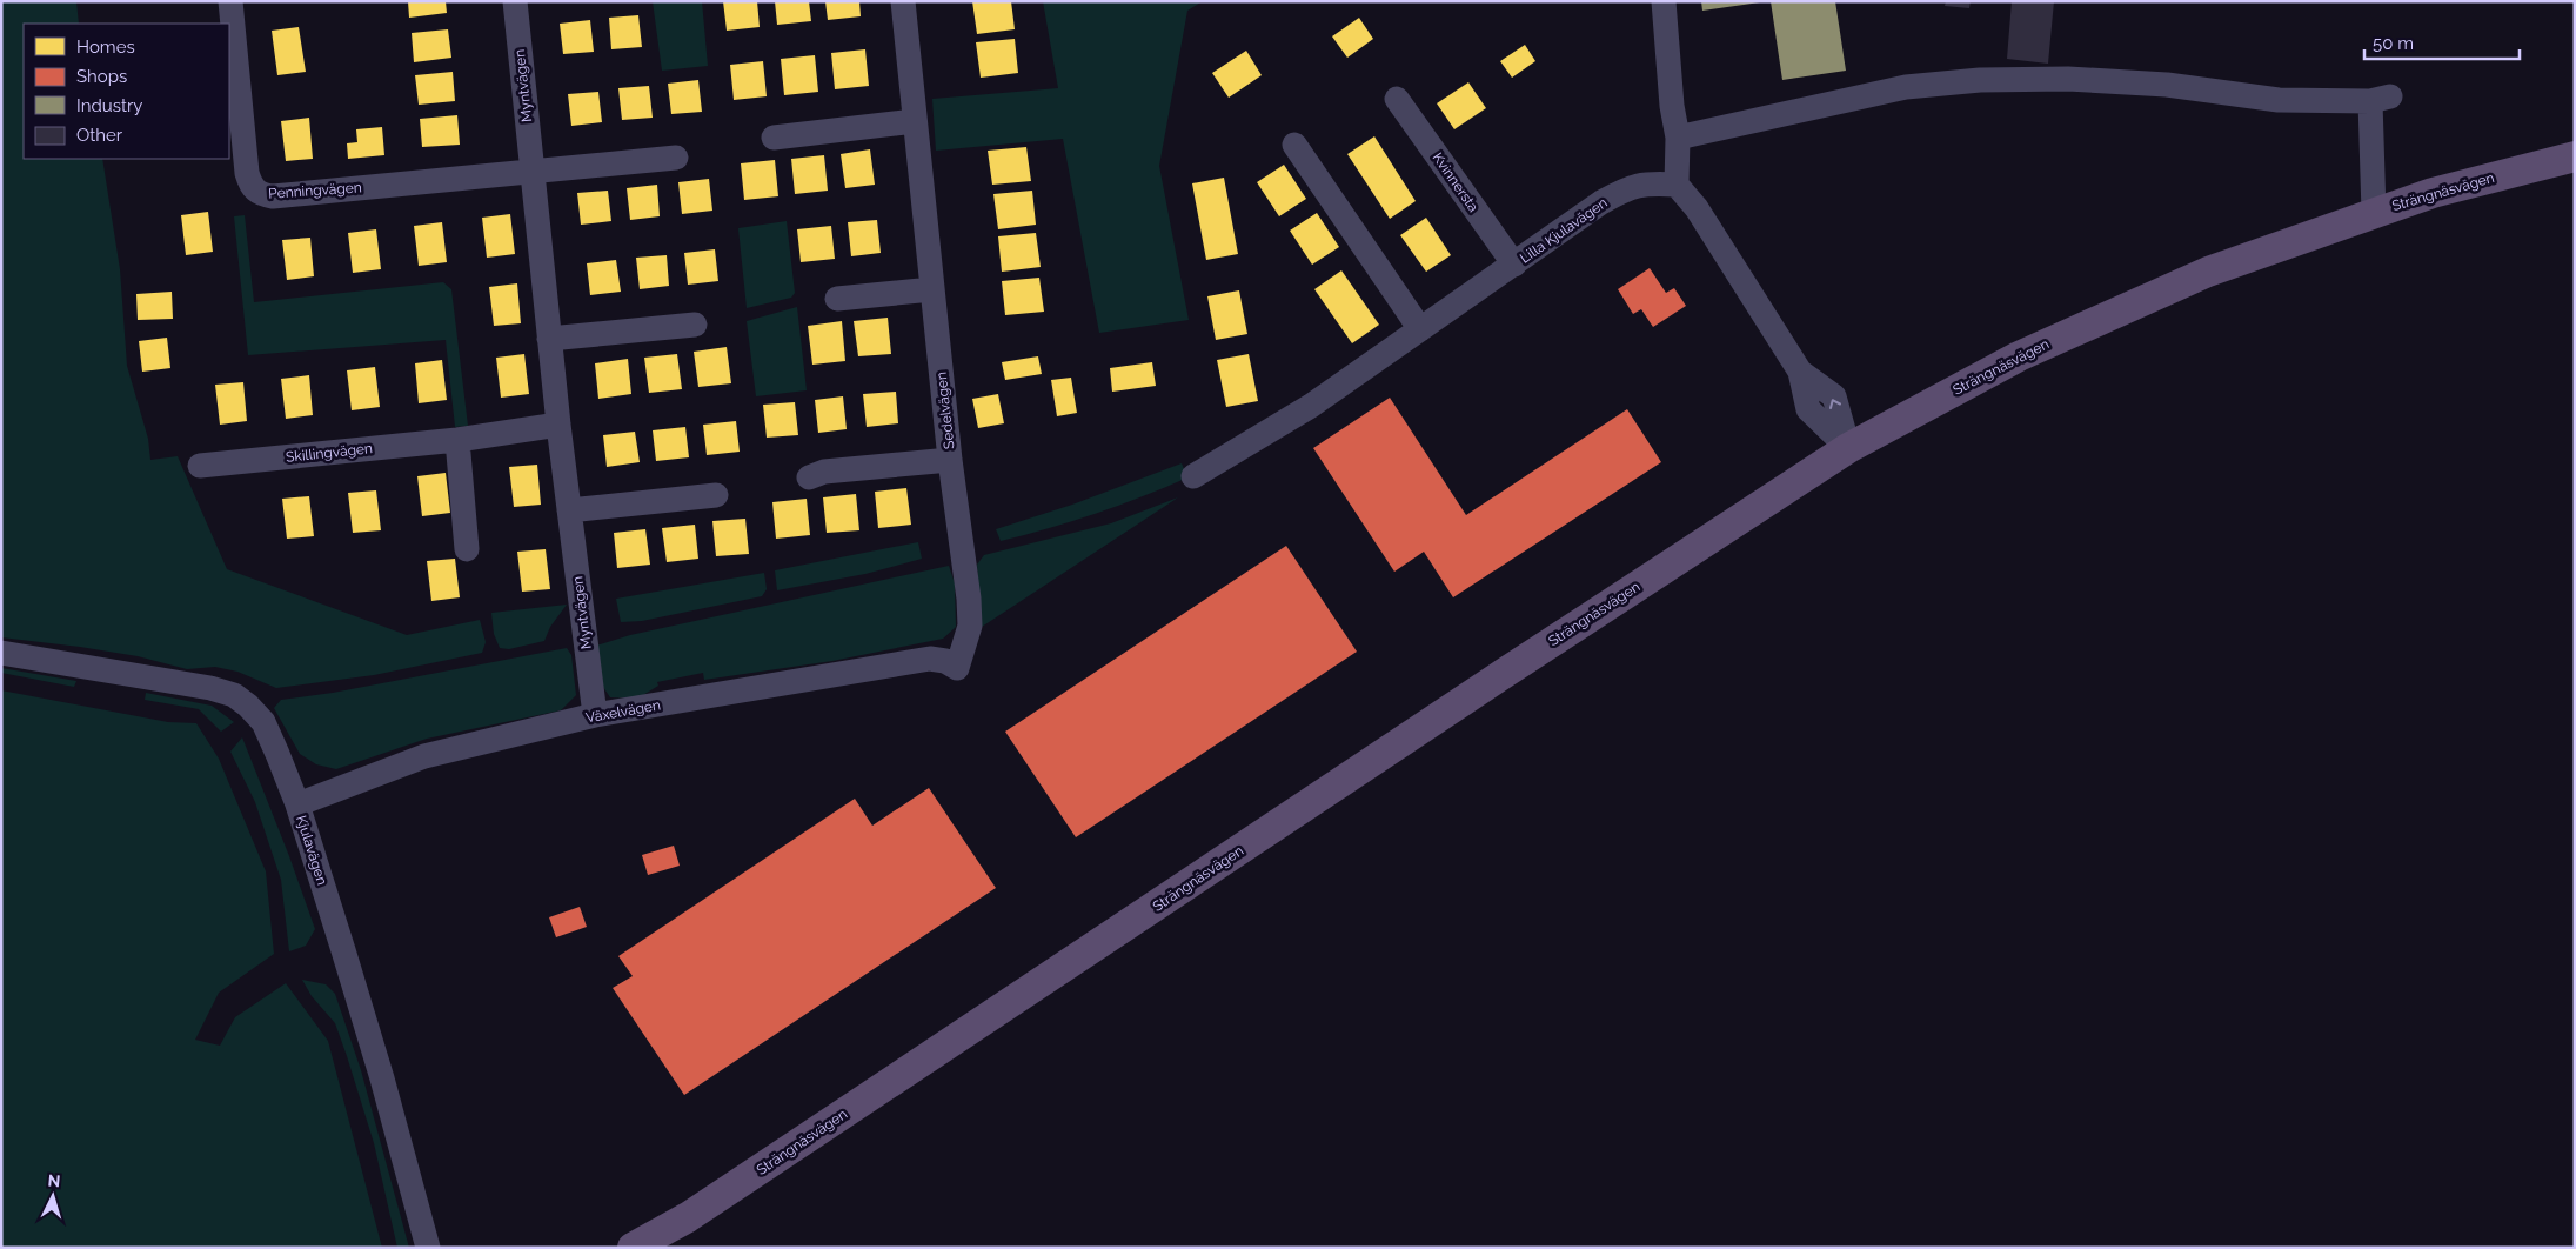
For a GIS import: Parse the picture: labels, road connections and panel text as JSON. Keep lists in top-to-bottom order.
{
  "streets": {
    "main road": ["Strängnäsvägen"],
    "street": [
      "Myntvägen",
      "Kvinnersta",
      "Penningvägen",
      "Lilla Kjulavägen",
      "Sedelvägen",
      "Skillingvägen",
      "Växelvägen",
      "Kjulavägen"
    ]
  },
  "crossings": [
    ["Myntvägen", "Penningvägen"],
    ["Myntvägen", "Skillingvägen"],
    ["Myntvägen", "Växelvägen"],
    ["Kvinnersta", "Lilla Kjulavägen"],
    ["Sedelvägen", "Växelvägen"],
    ["Växelvägen", "Kjulavägen"]
  ],
  "legend": [
    "Homes",
    "Shops",
    "Industry",
    "Other"
  ],
  "scale_bar": "50 m",
  "north": "top"
}
